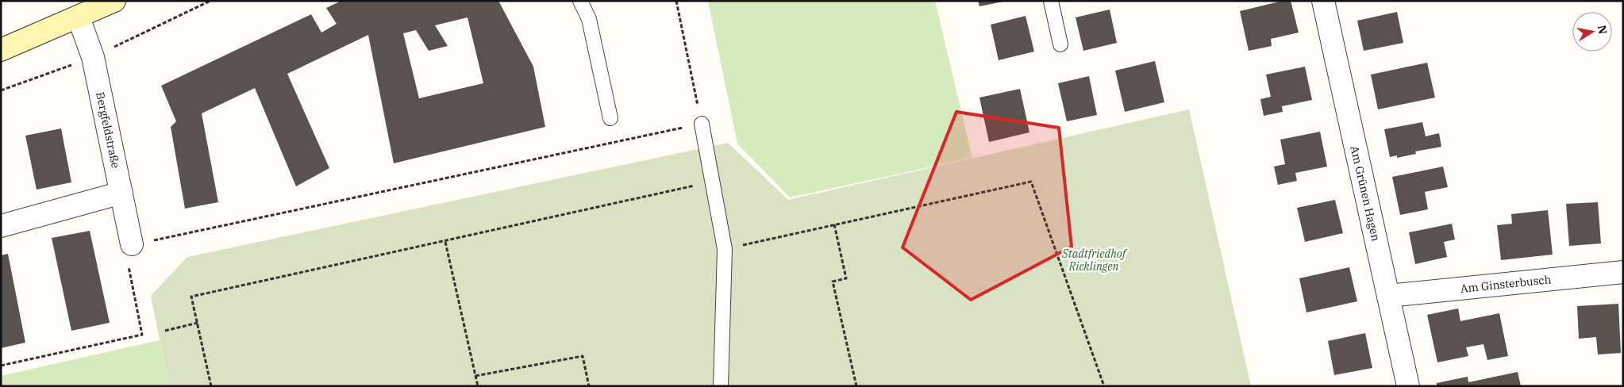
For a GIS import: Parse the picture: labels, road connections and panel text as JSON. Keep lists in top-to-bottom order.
{
  "streets": {
    "street": ["Bergfeldstraße", "Am Grünen Hagen", "Am Ginsterbusch"]
  },
  "crossings": [
    ["Am Grünen Hagen", "Am Ginsterbusch"]
  ],
  "parks": ["Stadtfriedhof Ricklingen"],
  "north": "right"
}
